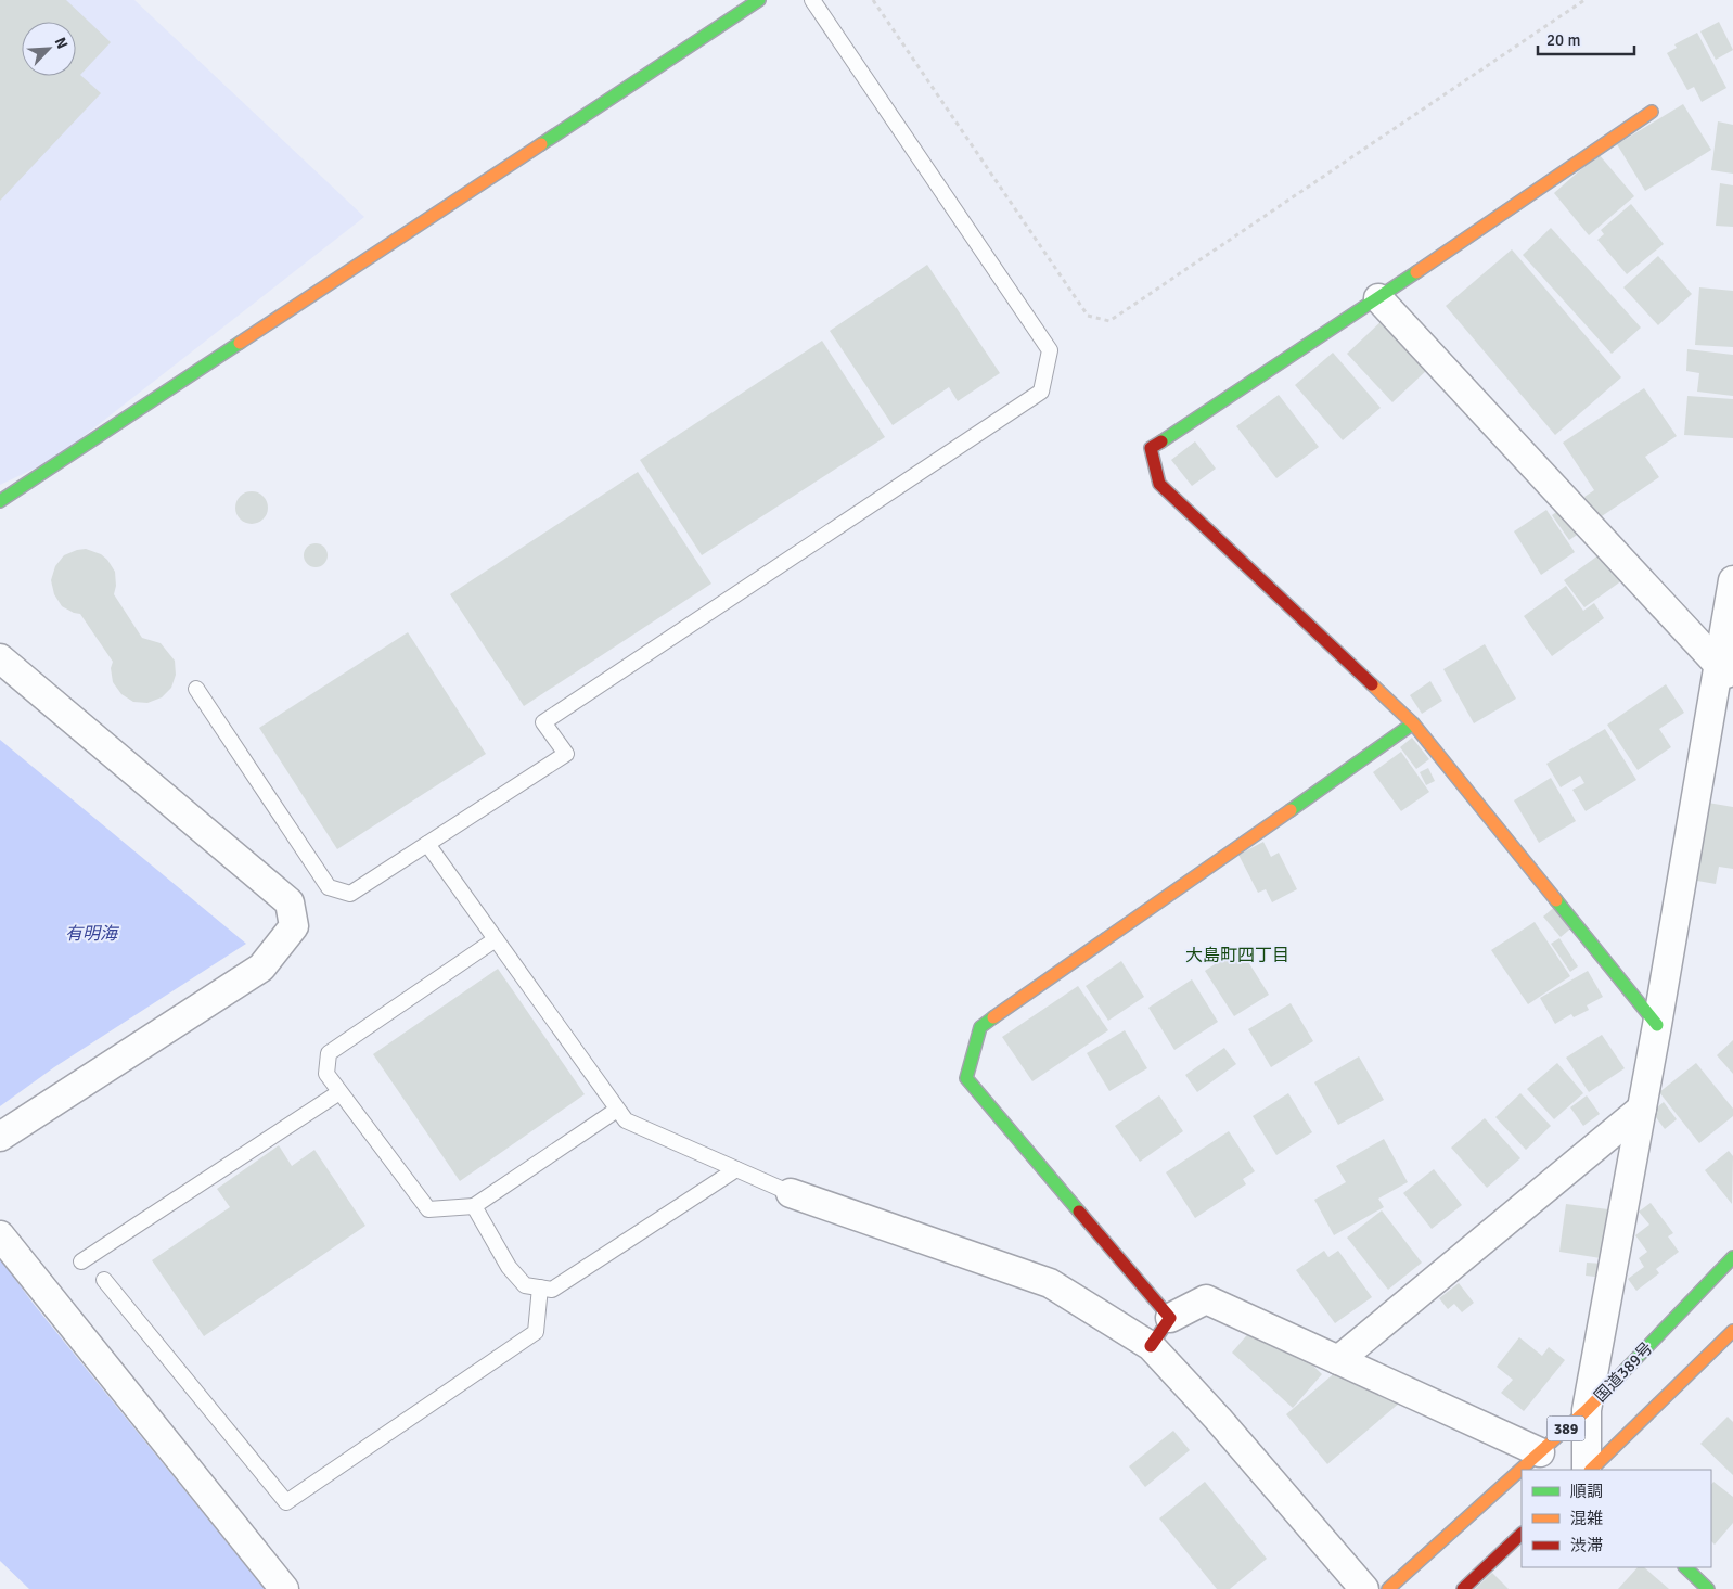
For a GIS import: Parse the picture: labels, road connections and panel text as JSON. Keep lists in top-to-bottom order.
{
  "streets": {
    "main road": ["国道389号", "389"]
  },
  "districts": ["大島町四丁目"],
  "water": ["有明海"],
  "legend": ["順調", "混雑", "渋滞"],
  "scale_bar": "20 m",
  "north": "top right"
}
